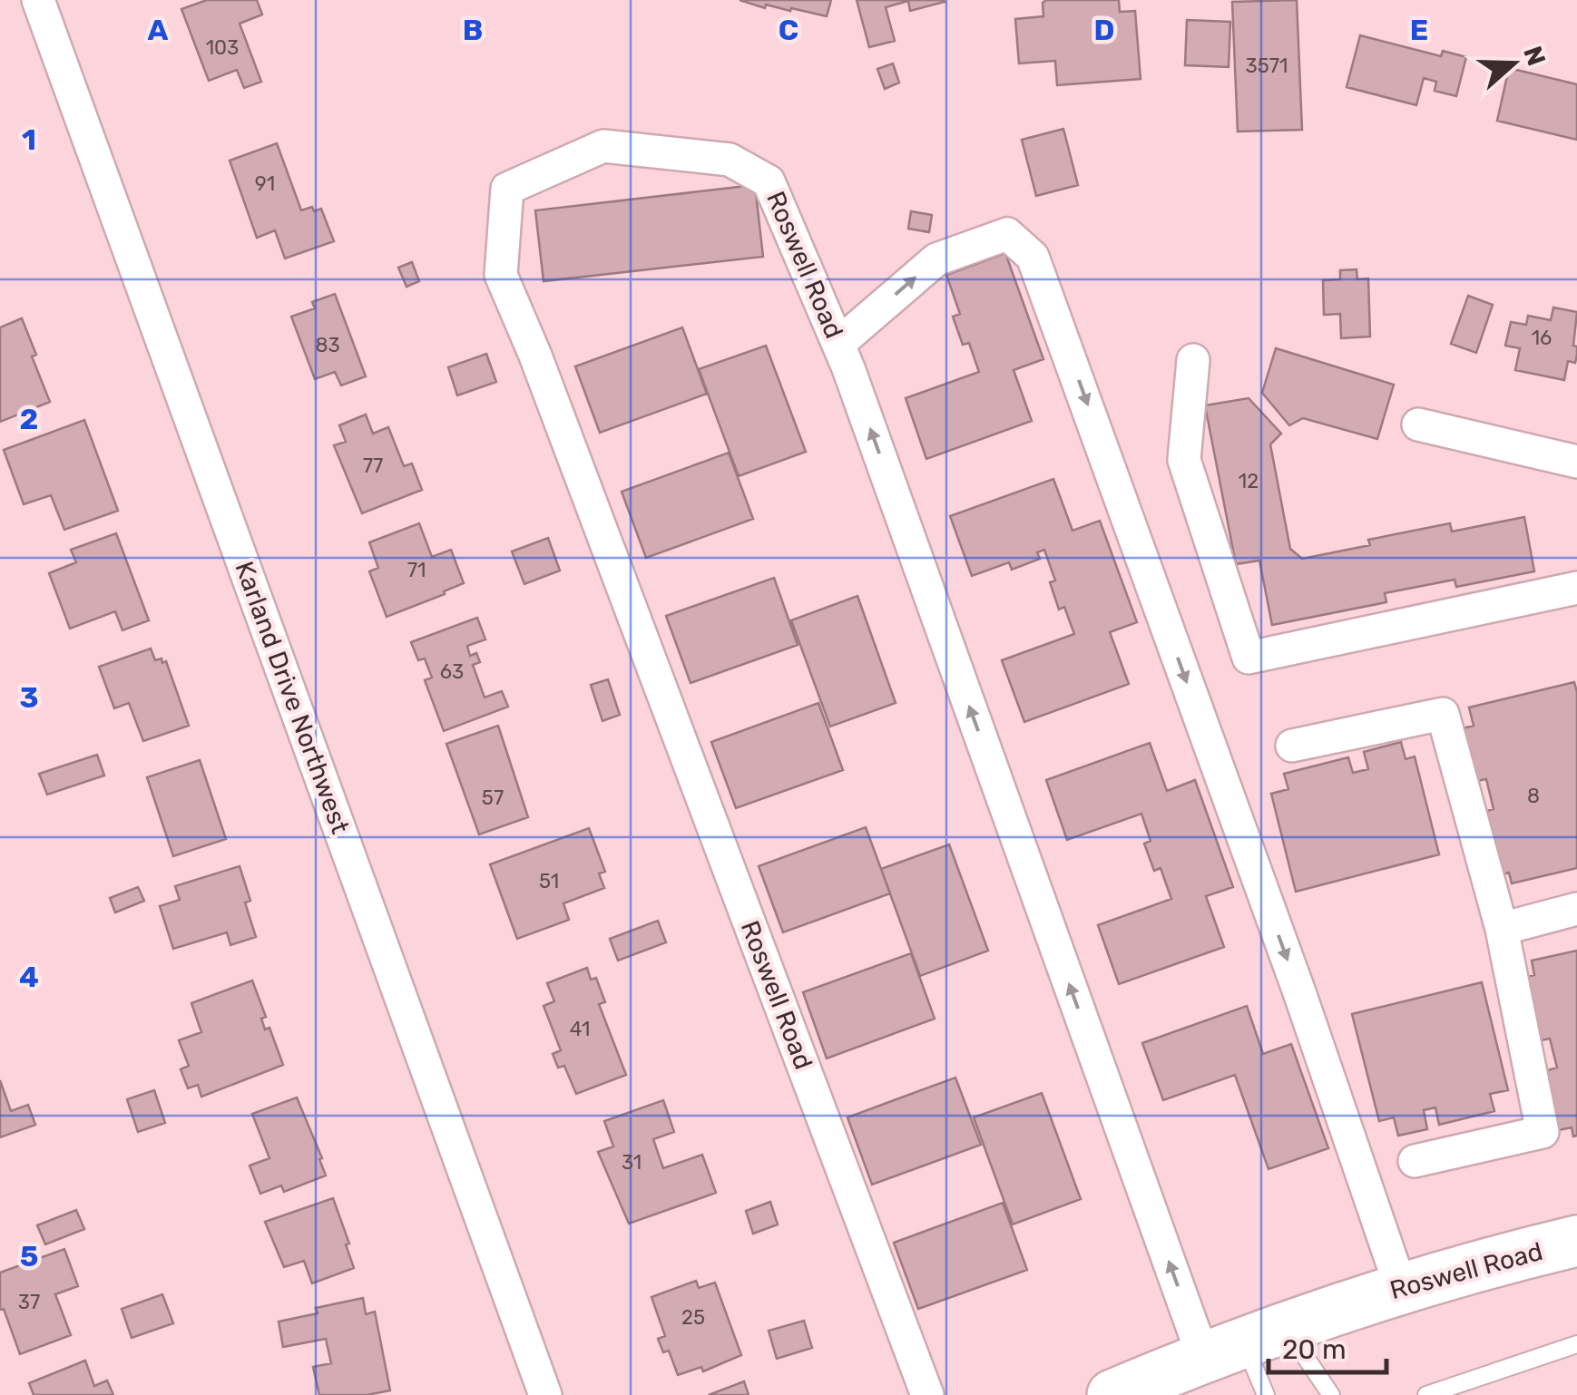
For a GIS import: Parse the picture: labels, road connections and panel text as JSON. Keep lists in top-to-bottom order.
{
  "streets": {
    "main road": ["Roswell Road"],
    "street": ["Karland Drive Northwest"]
  },
  "house_numbers": [
    "103",
    "3571",
    "91",
    "16",
    "83",
    "77",
    "12",
    "71",
    "63",
    "8",
    "57",
    "51",
    "41",
    "31",
    "37",
    "25"
  ],
  "scale_bar": "20 m",
  "north": "right",
  "grid": {
    "columns": [
      "A",
      "B",
      "C",
      "D",
      "E"
    ],
    "rows": [
      "1",
      "2",
      "3",
      "4",
      "5"
    ]
  }
}
